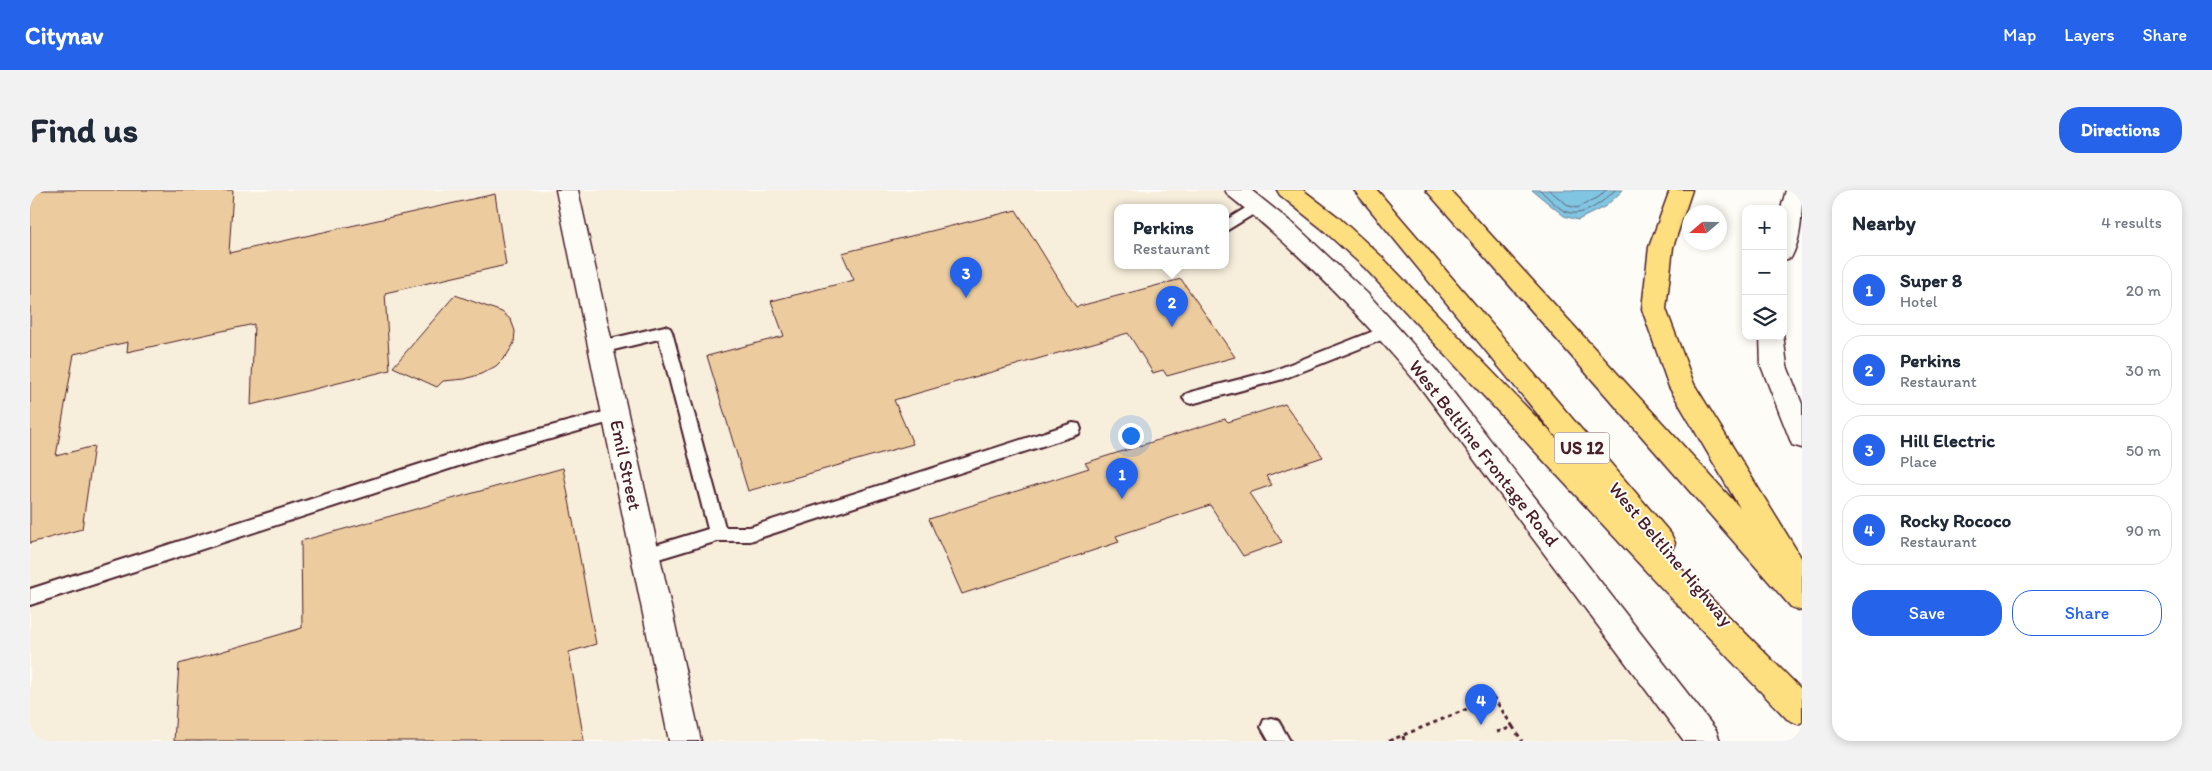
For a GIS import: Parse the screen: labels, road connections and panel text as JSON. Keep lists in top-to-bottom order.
{
  "streets": {
    "highway": ["US 12", "West Beltline Highway"],
    "street": ["West Beltline Frontage Road", "Emil Street"]
  },
  "north": "left",
  "page": {
    "header": "Citynav",
    "nav": ["Map", "Layers", "Share"],
    "buttons": [
      "Directions",
      ["Save", "Share"]
    ],
    "title": "Find us",
    "heading": ["Nearby", "4 results"],
    "popup": ["Perkins", "Restaurant"],
    "map_buttons": ["+", "−"],
    "list": [
      {
        "mark": "1",
        "name": "Super 8",
        "note": "Hotel",
        "value": "20 m"
      },
      {
        "mark": "2",
        "name": "Perkins",
        "note": "Restaurant",
        "value": "30 m"
      },
      {
        "mark": "3",
        "name": "Hill Electric",
        "note": "Place",
        "value": "50 m"
      },
      {
        "mark": "4",
        "name": "Rocky Rococo",
        "note": "Restaurant",
        "value": "90 m"
      }
    ],
    "pins": [
      "3",
      "2",
      "1",
      "4"
    ]
  }
}
